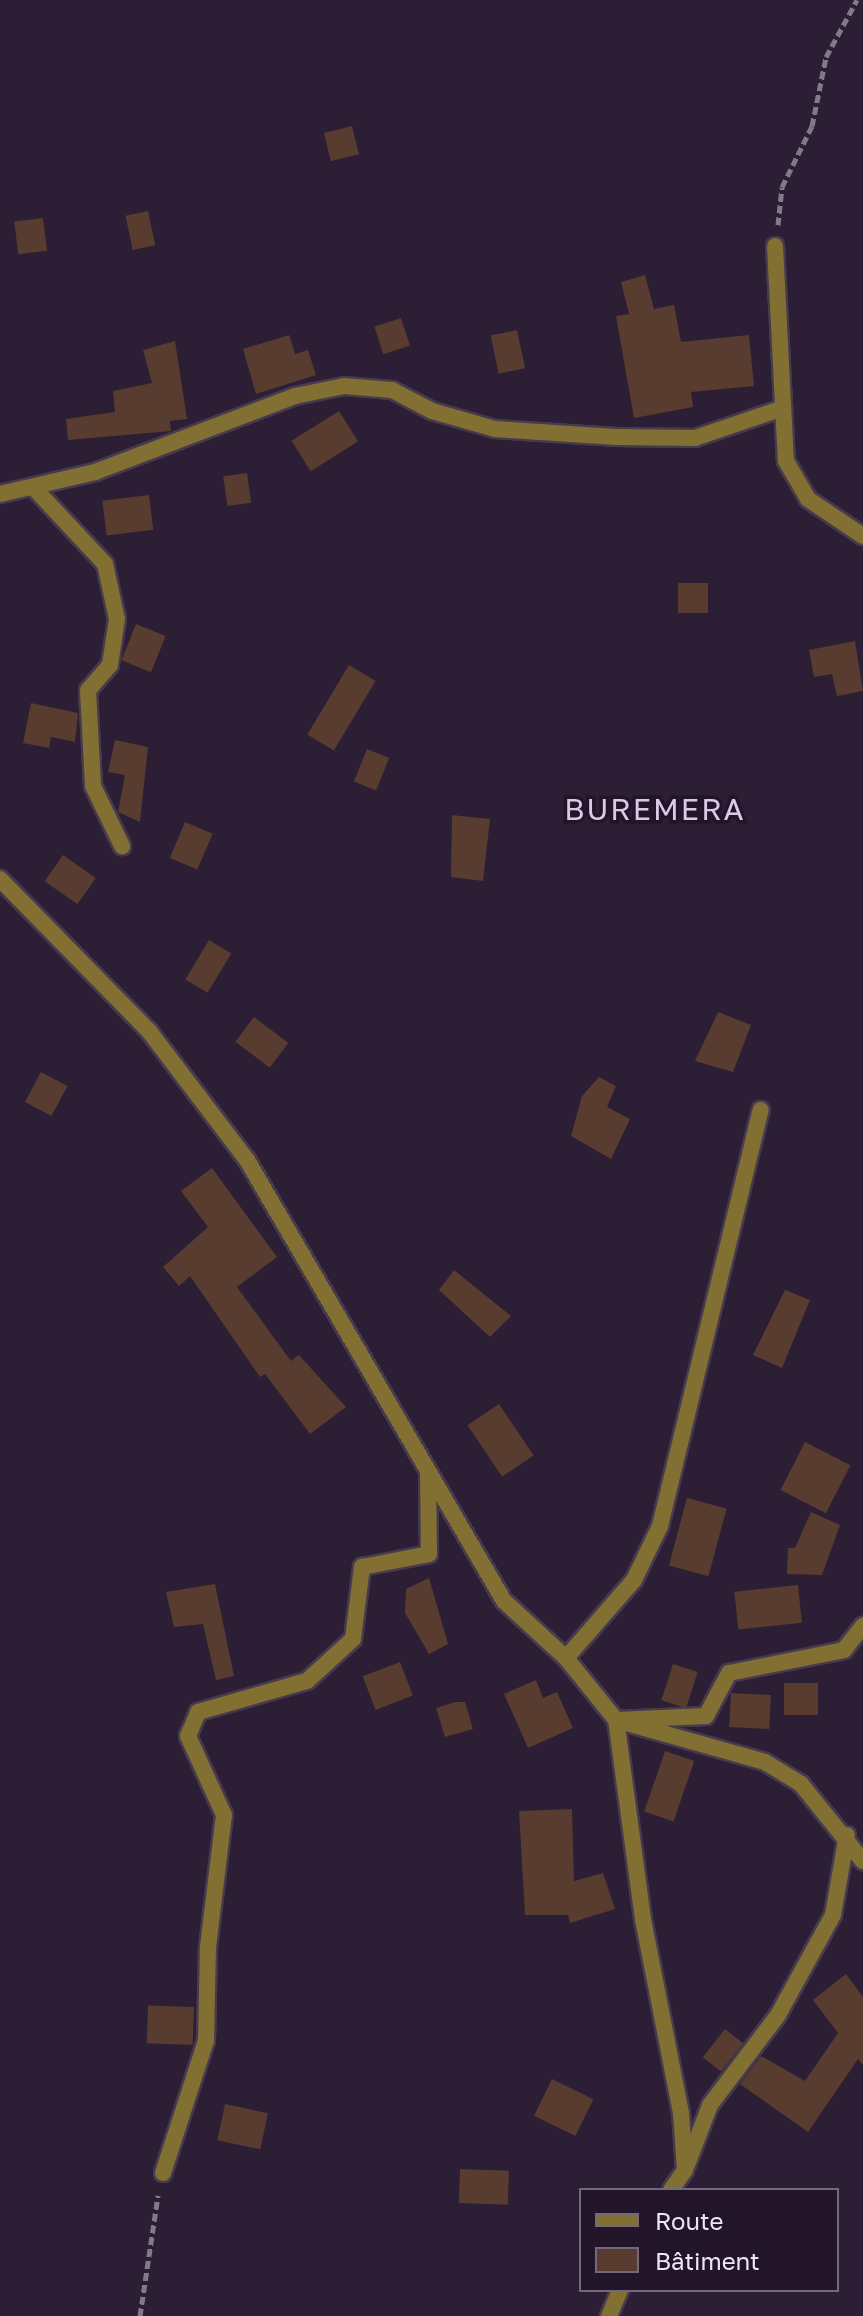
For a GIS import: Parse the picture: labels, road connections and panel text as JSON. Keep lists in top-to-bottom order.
{
  "districts": ["BUREMERA"],
  "legend": ["Route", "Bâtiment"]
}
